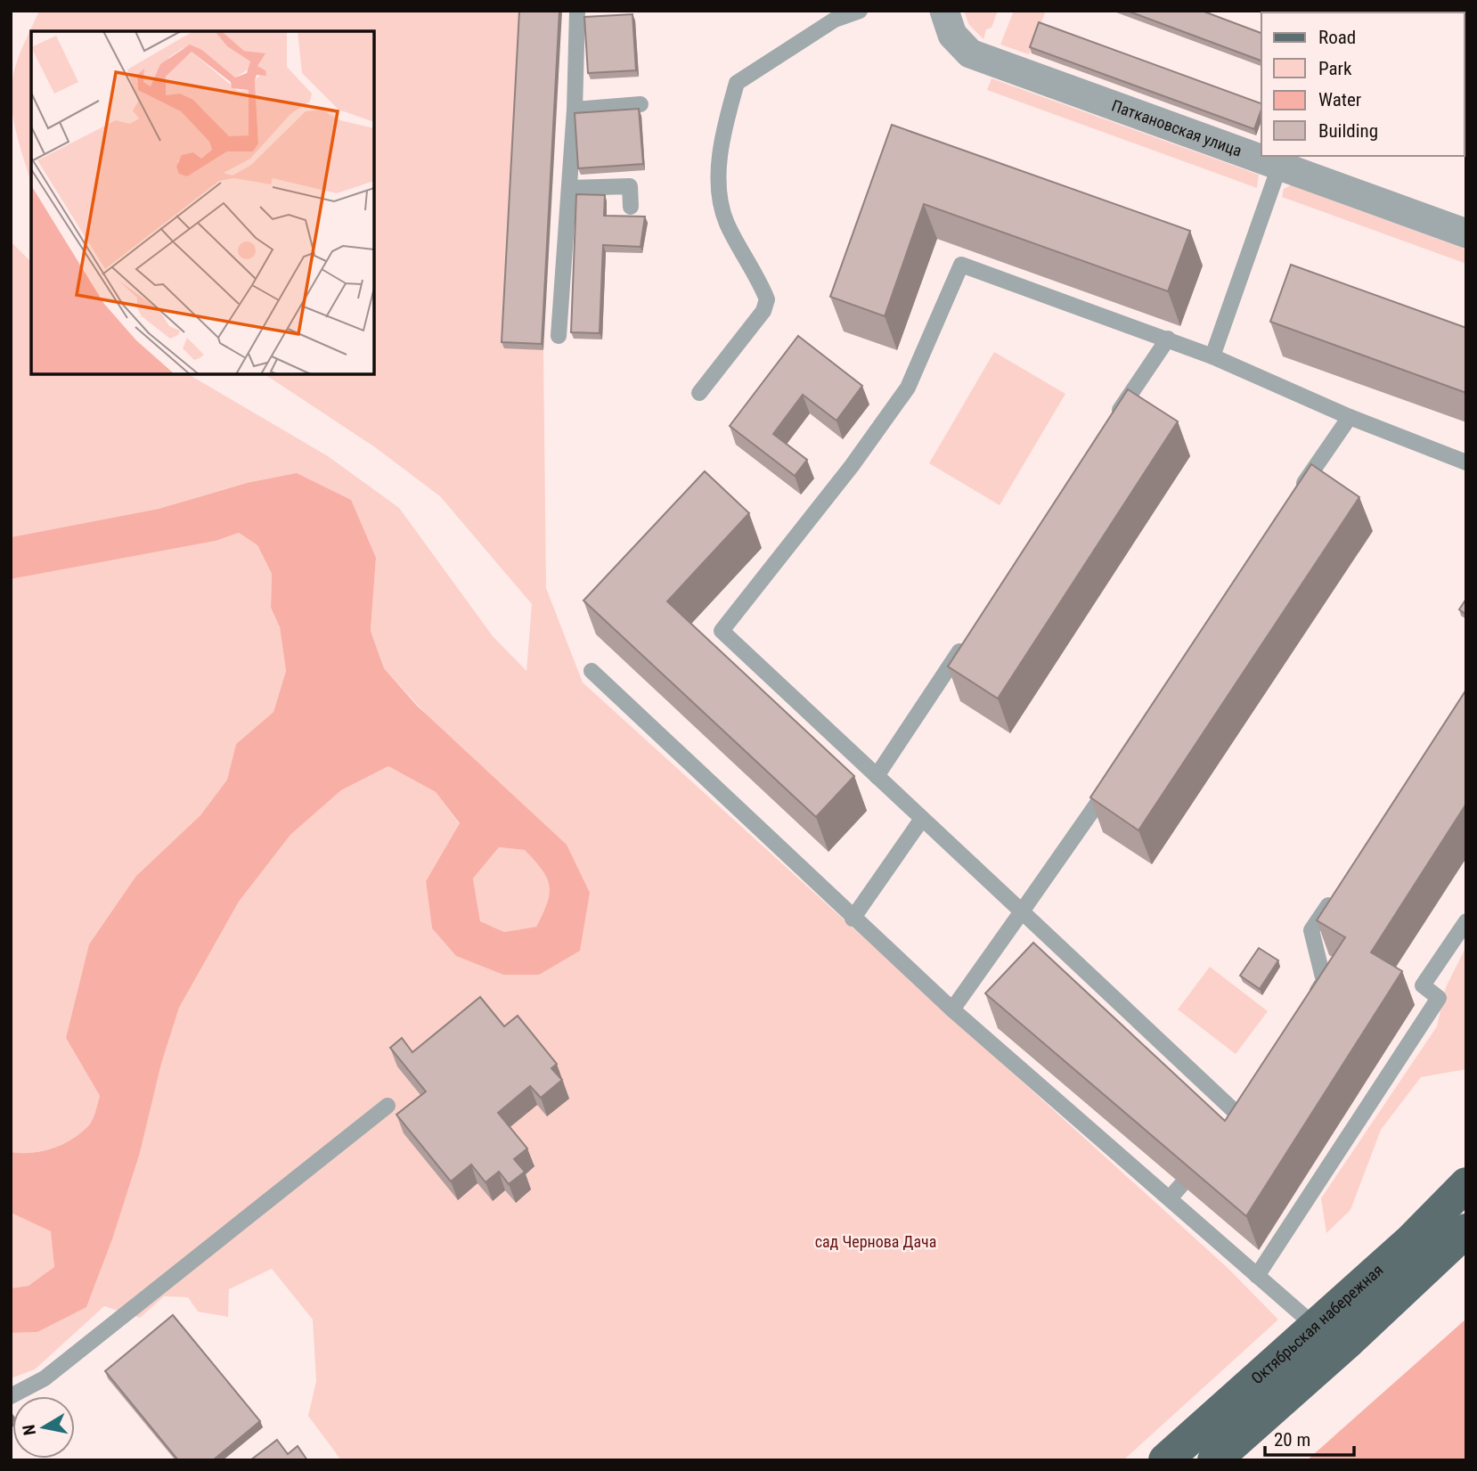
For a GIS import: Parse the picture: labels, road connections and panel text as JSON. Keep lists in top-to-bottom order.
{
  "streets": {
    "main road": ["Октябрьская набережная"],
    "street": ["Паткановская улица"]
  },
  "parks": ["сад Чернова Дача"],
  "legend": [
    "Road",
    "Park",
    "Water",
    "Building"
  ],
  "scale_bar": "20 m",
  "north": "left"
}
